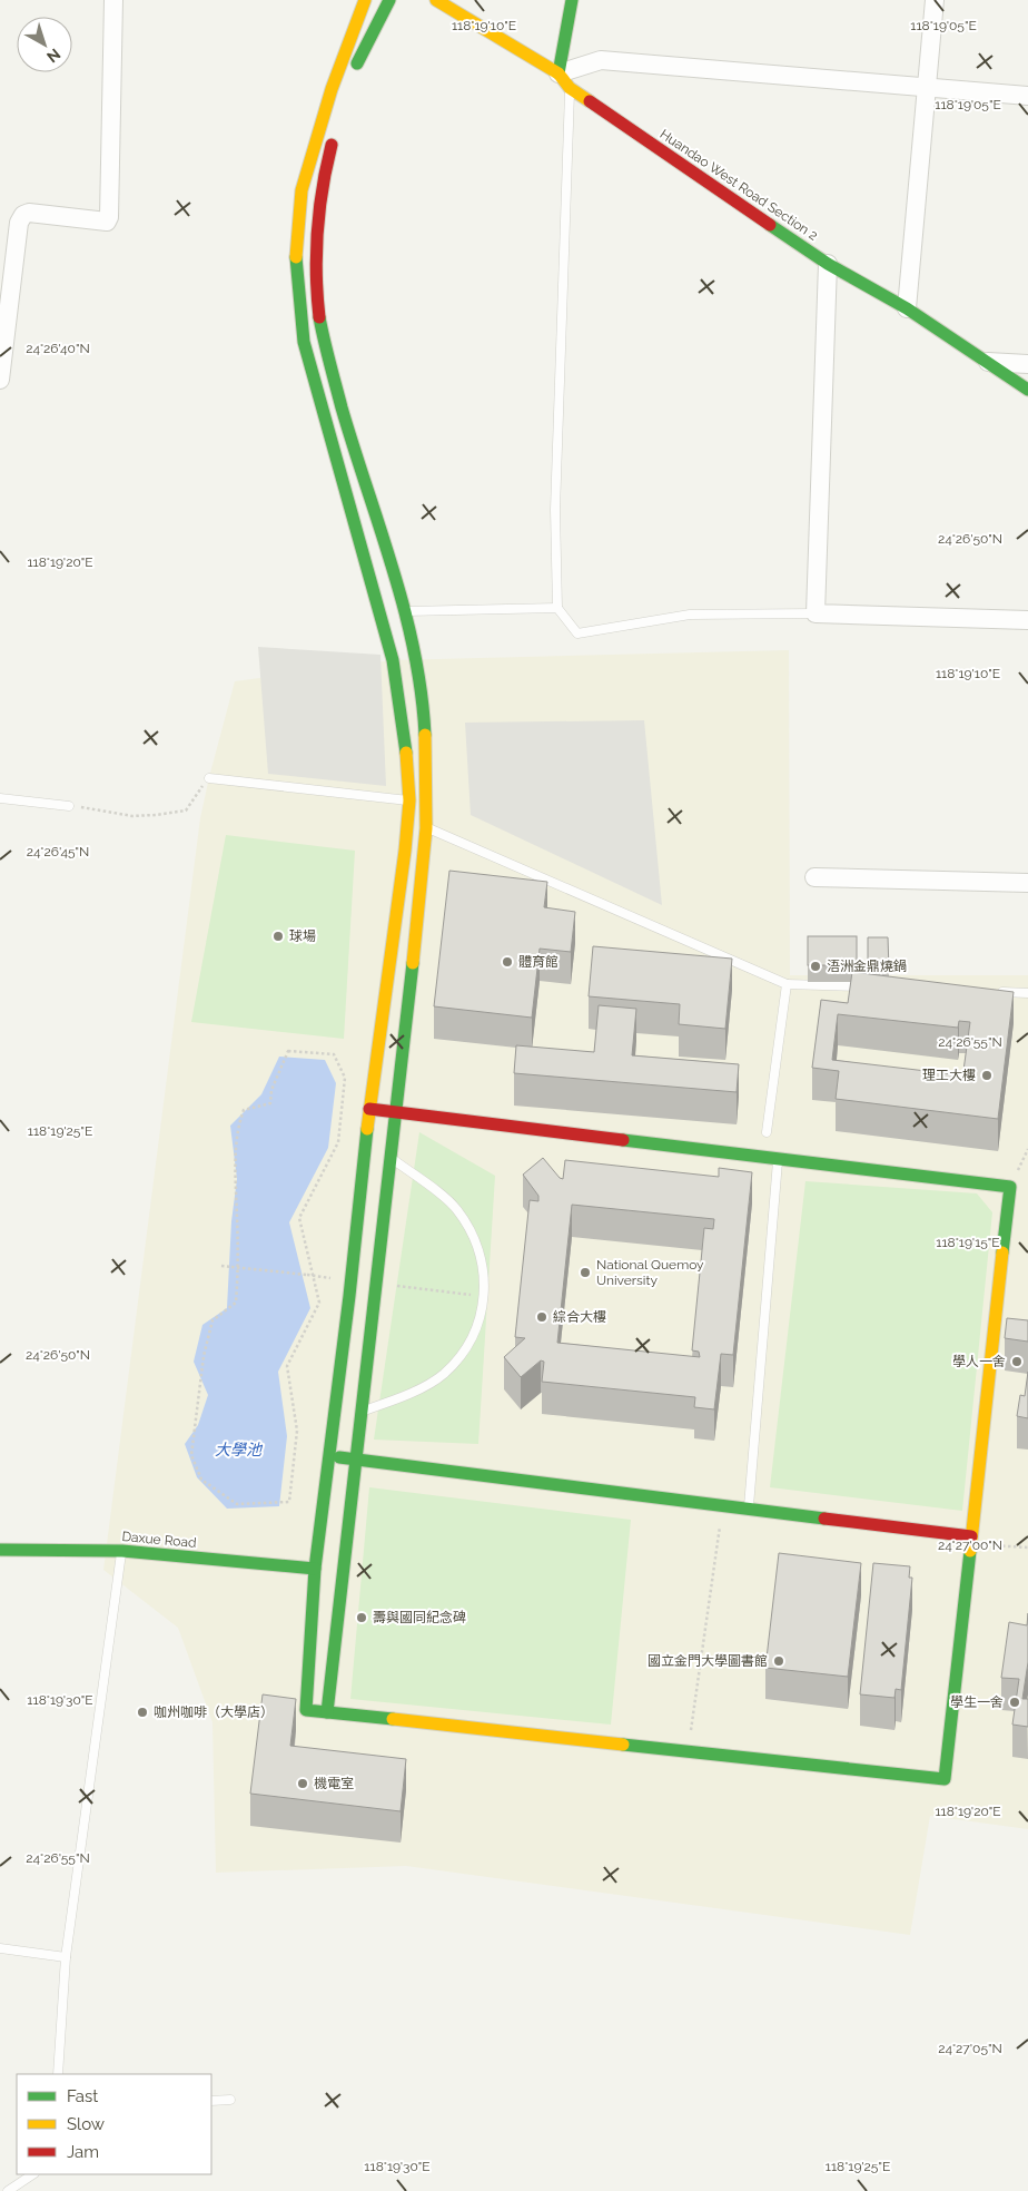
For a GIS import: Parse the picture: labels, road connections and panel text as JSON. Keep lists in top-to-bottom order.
{
  "streets": {
    "street": ["Huandao West Road Section 2", "Daxue Road"]
  },
  "water": ["大學池"],
  "places": [
    "球場",
    "體育館",
    "浯洲金鼎燒鍋",
    "理工大樓",
    "National Quemoy University",
    "綜合大樓",
    "學人一舍",
    "壽與國同紀念碑",
    "國立金門大學圖書館",
    "學生一舍",
    "咖州咖啡（大學店）",
    "機電室"
  ],
  "legend": ["Fast", "Slow", "Jam"],
  "north": "bottom right",
  "coordinates": [
    "118°19'10\"E",
    "118°19'05\"E",
    "24°26'40\"N",
    "24°26'50\"N",
    "118°19'20\"E",
    "24°26'45\"N",
    "24°26'55\"N",
    "118°19'25\"E",
    "118°19'15\"E",
    "24°27'00\"N",
    "118°19'30\"E",
    "24°27'05\"N"
  ]
}
